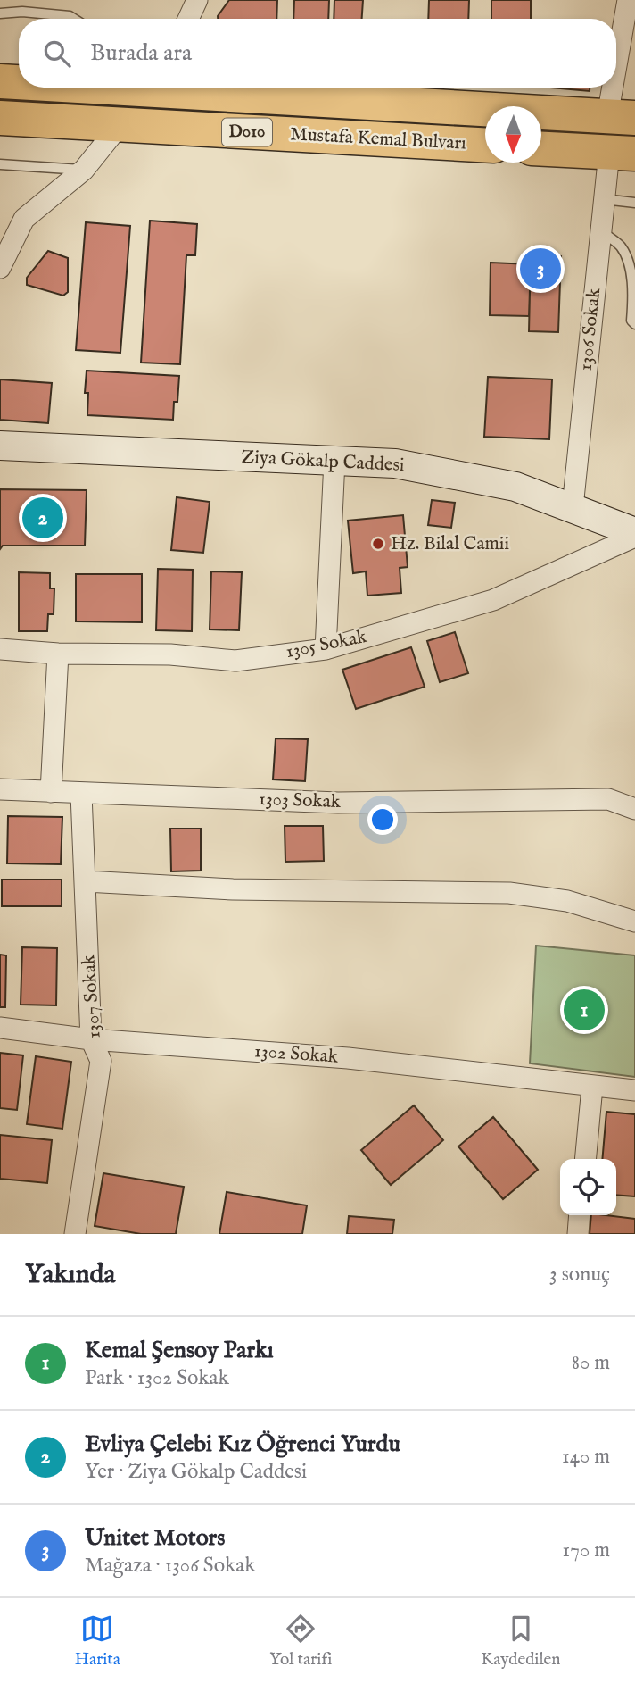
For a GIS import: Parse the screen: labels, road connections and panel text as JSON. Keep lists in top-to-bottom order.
{
  "streets": {
    "highway": ["D010", "Mustafa Kemal Bulvarı"],
    "street": [
      "1306 Sokak",
      "Ziya Gökalp Caddesi",
      "1305 Sokak",
      "1303 Sokak",
      "1307 Sokak",
      "1302 Sokak"
    ]
  },
  "crossings": [
    ["1306 Sokak", "Ziya Gökalp Caddesi"],
    ["Ziya Gökalp Caddesi", "1305 Sokak"],
    ["1303 Sokak", "1307 Sokak"],
    ["1307 Sokak", "1302 Sokak"]
  ],
  "places": ["Hz. Bilal Camii"],
  "north": "bottom",
  "page": {
    "search": "Burada ara",
    "pins": ["3", "2", "1"],
    "heading": ["Yakında", "3 sonuç"],
    "list": [
      {
        "mark": "1",
        "name": "Kemal Şensoy Parkı",
        "note": "Park · 1302 Sokak",
        "value": "80 m"
      },
      {
        "mark": "2",
        "name": "Evliya Çelebi Kız Öğrenci Yurdu",
        "note": "Yer · Ziya Gökalp Caddesi",
        "value": "140 m"
      },
      {
        "mark": "3",
        "name": "Unitet Motors",
        "note": "Mağaza · 1306 Sokak",
        "value": "170 m"
      }
    ],
    "nav": ["Harita", "Yol tarifi", "Kaydedilen"]
  }
}
